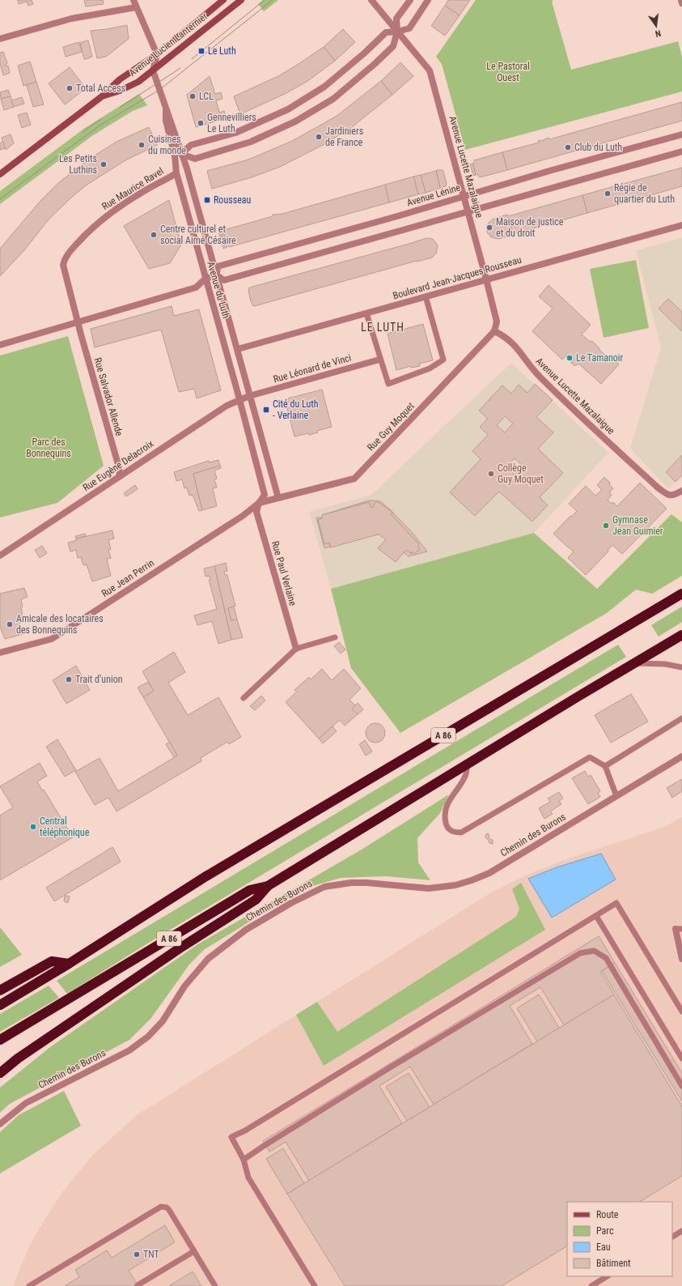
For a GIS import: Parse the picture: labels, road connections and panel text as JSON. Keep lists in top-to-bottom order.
{
  "streets": {
    "highway": ["A 86"],
    "main road": ["Avenue Lucien Lanternier"],
    "street": [
      "Avenue Lucette Mazalaigue",
      "Rue Maurice Ravel",
      "Avenue Lénine",
      "Boulevard Jean-Jacques Rousseau",
      "Avenue du Luth",
      "Rue Léonard de Vinci",
      "Rue Salvador Allende",
      "Rue Guy Moquet",
      "Rue Eugène Delacroix",
      "Rue Paul Verlaine",
      "Rue Jean Perrin",
      "Chemin des Burons"
    ]
  },
  "crossings": [
    ["Avenue Lucien Lanternier", "Avenue du Luth"],
    ["Avenue Lucette Mazalaigue", "Avenue Lénine"],
    ["Avenue Lucette Mazalaigue", "Boulevard Jean-Jacques Rousseau"],
    ["Avenue Lucette Mazalaigue", "Rue Guy Moquet"],
    ["Rue Maurice Ravel", "Avenue du Luth"],
    ["Rue Maurice Ravel", "Rue Salvador Allende"],
    ["Avenue Lénine", "Avenue du Luth"],
    ["Boulevard Jean-Jacques Rousseau", "Avenue du Luth"],
    ["Avenue du Luth", "Rue Léonard de Vinci"],
    ["Avenue du Luth", "Rue Eugène Delacroix"],
    ["Avenue du Luth", "Rue Paul Verlaine"],
    ["Rue Léonard de Vinci", "Rue Eugène Delacroix"],
    ["Rue Salvador Allende", "Rue Eugène Delacroix"],
    ["Rue Eugène Delacroix", "Rue Paul Verlaine"],
    ["Rue Paul Verlaine", "Rue Jean Perrin"]
  ],
  "districts": ["LE LUTH"],
  "parks": ["Le Pastoral Ouest", "Parc des Bonnequins"],
  "places": {
    "transit": ["Le Luth", "Rousseau", "Cité du Luth - Verlaine"],
    "other": [
      "Total Access",
      "LCL",
      "Gennevilliers Le Luth",
      "Jardiniers de France",
      "Cuisines du monde",
      "Club du Luth",
      "Les Petits Luthins",
      "Régie de quartier du Luth",
      "Maison de justice et du droit",
      "Centre culturel et social Aimé Césaire",
      "Le Tamanoir",
      "Collège Guy Moquet",
      "Gymnase Jean Guimier",
      "Amicale des locataires des Bonnequins",
      "Trait d’union",
      "Central téléphonique",
      "TNT"
    ]
  },
  "legend": [
    "Route",
    "Parc",
    "Eau",
    "Bâtiment"
  ],
  "north": "bottom"
}
